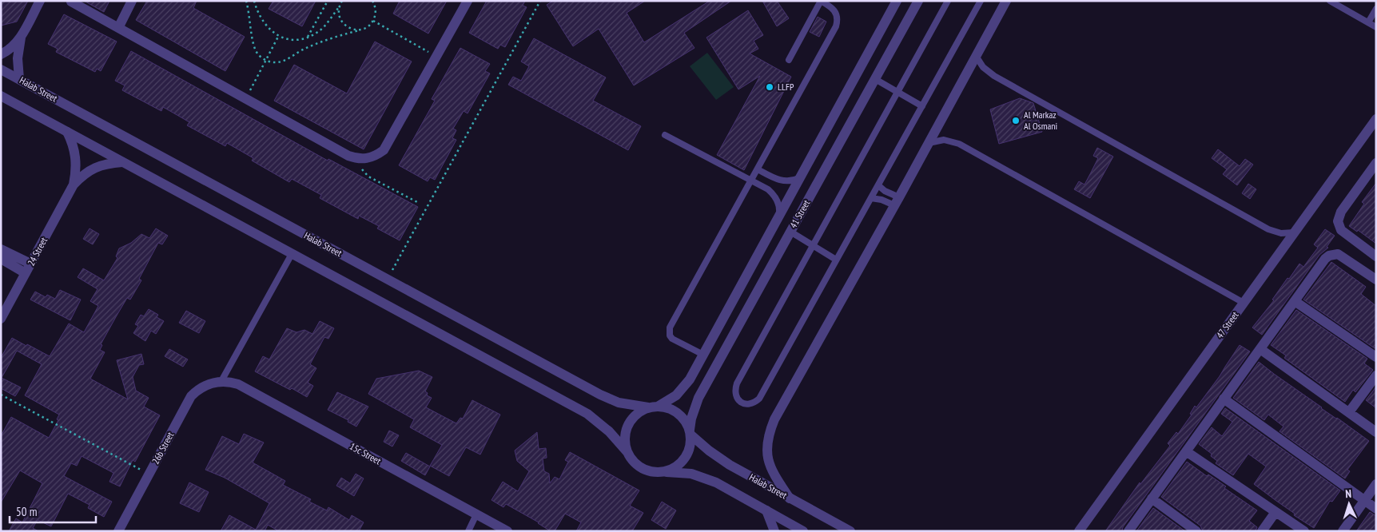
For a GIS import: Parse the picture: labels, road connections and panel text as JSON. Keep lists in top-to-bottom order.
{
  "streets": {
    "street": [
      "Halab Street",
      "41 Street",
      "24 Street",
      "47 Street",
      "26b Street",
      "15c Street"
    ]
  },
  "crossings": [
    ["Halab Street", "41 Street"],
    ["26b Street", "15c Street"]
  ],
  "places": ["LLFP", "Al Markaz Al Osmani"],
  "scale_bar": "50 m",
  "north": "top"
}
